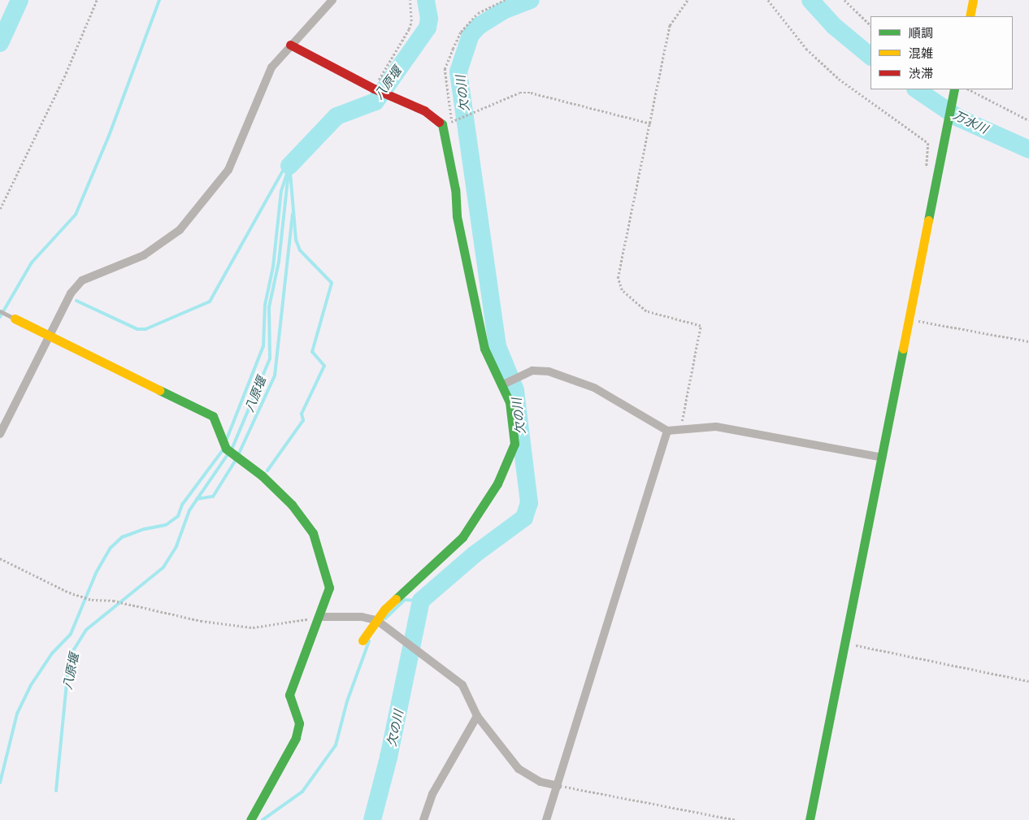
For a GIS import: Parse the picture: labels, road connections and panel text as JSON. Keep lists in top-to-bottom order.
{
  "water": ["八原堰", "欠の川", "万水川"],
  "legend": ["順調", "混雑", "渋滞"]
}
